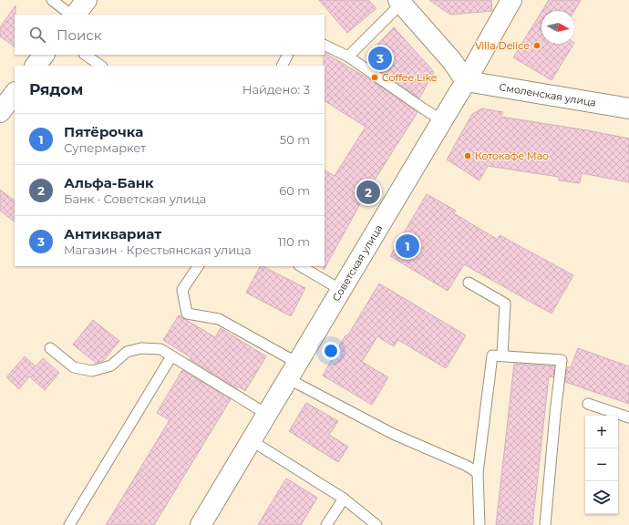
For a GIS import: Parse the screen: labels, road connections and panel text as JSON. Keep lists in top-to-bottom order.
{
  "streets": {
    "main road": ["Смоленская улица", "Советская улица"]
  },
  "crossings": [
    ["Смоленская улица", "Советская улица"]
  ],
  "places": ["Villa Delice", "Coffee Like", "Котокафе Мао"],
  "north": "right",
  "page": {
    "search": "Поиск",
    "pins": ["3", "2", "1"],
    "heading": ["Рядом", "Найдено: 3"],
    "list": [
      {
        "mark": "1",
        "name": "Пятёрочка",
        "note": "Супермаркет",
        "value": "50 m"
      },
      {
        "mark": "2",
        "name": "Альфа-Банк",
        "note": "Банк · Советская улица",
        "value": "60 m"
      },
      {
        "mark": "3",
        "name": "Антиквариат",
        "note": "Магазин · Крестьянская улица",
        "value": "110 m"
      }
    ],
    "map_buttons": ["+", "−"]
  }
}
